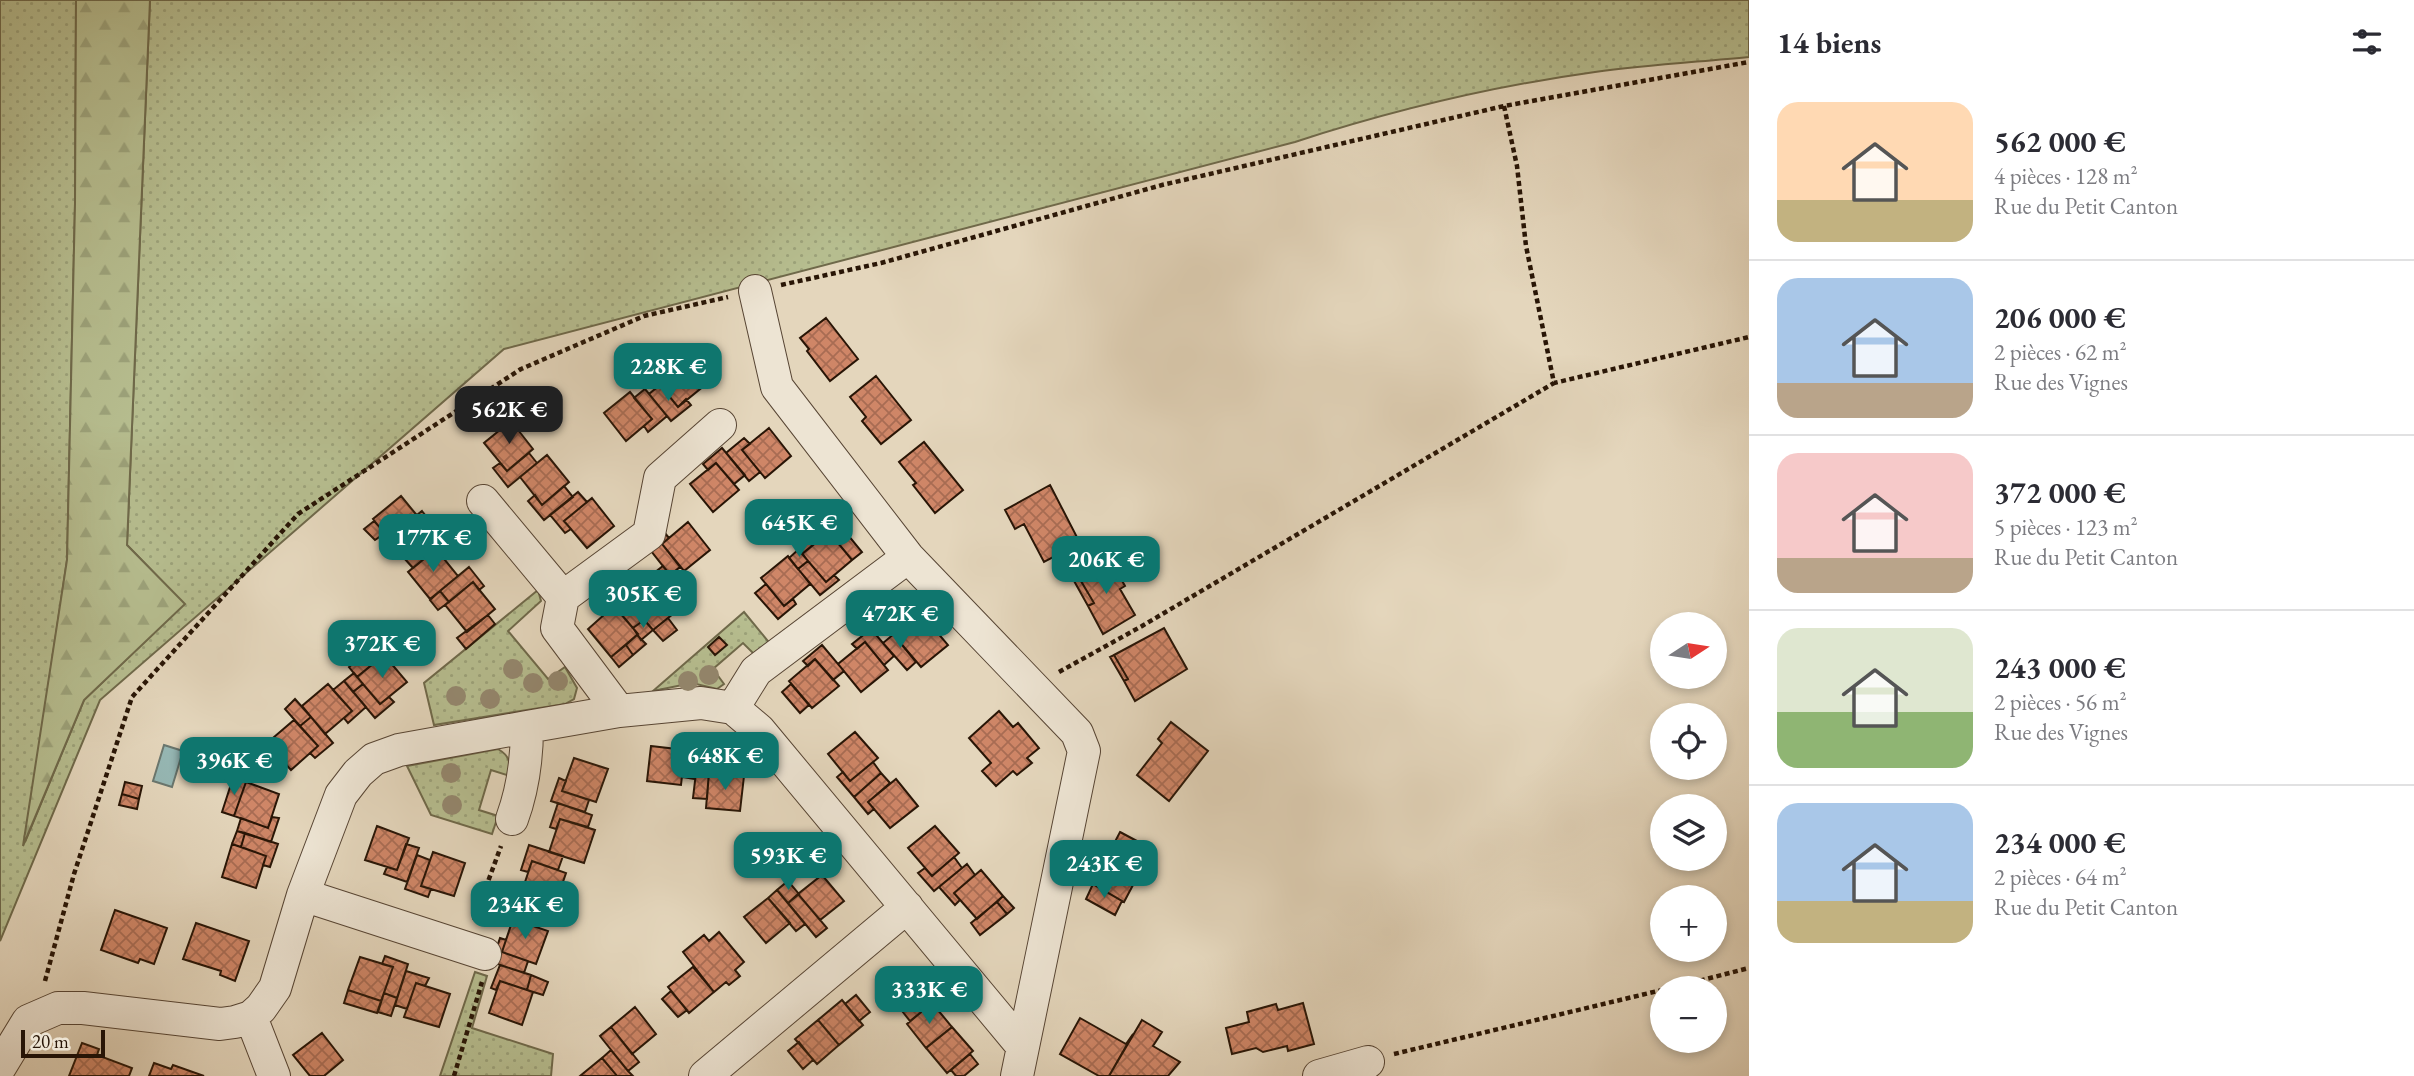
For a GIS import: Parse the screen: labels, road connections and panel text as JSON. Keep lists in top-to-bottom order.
{
  "scale_bar": "20 m",
  "north": "right",
  "page": {
    "heading": "14 biens",
    "list": [
      {
        "name": "562 000 €",
        "note": "4 pièces · 128 m² · Rue du Petit Canton"
      },
      {
        "name": "206 000 €",
        "note": "2 pièces · 62 m² · Rue des Vignes"
      },
      {
        "name": "372 000 €",
        "note": "5 pièces · 123 m² · Rue du Petit Canton"
      },
      {
        "name": "243 000 €",
        "note": "2 pièces · 56 m² · Rue des Vignes"
      },
      {
        "name": "234 000 €",
        "note": "2 pièces · 64 m² · Rue du Petit Canton"
      }
    ],
    "price": [
      "228K €",
      "562K €",
      "645K €",
      "177K €",
      "206K €",
      "305K €",
      "472K €",
      "372K €",
      "648K €",
      "396K €",
      "593K €",
      "243K €",
      "234K €",
      "333K €"
    ],
    "map_buttons": ["+", "−"],
    "scale": "20 m"
  }
}
